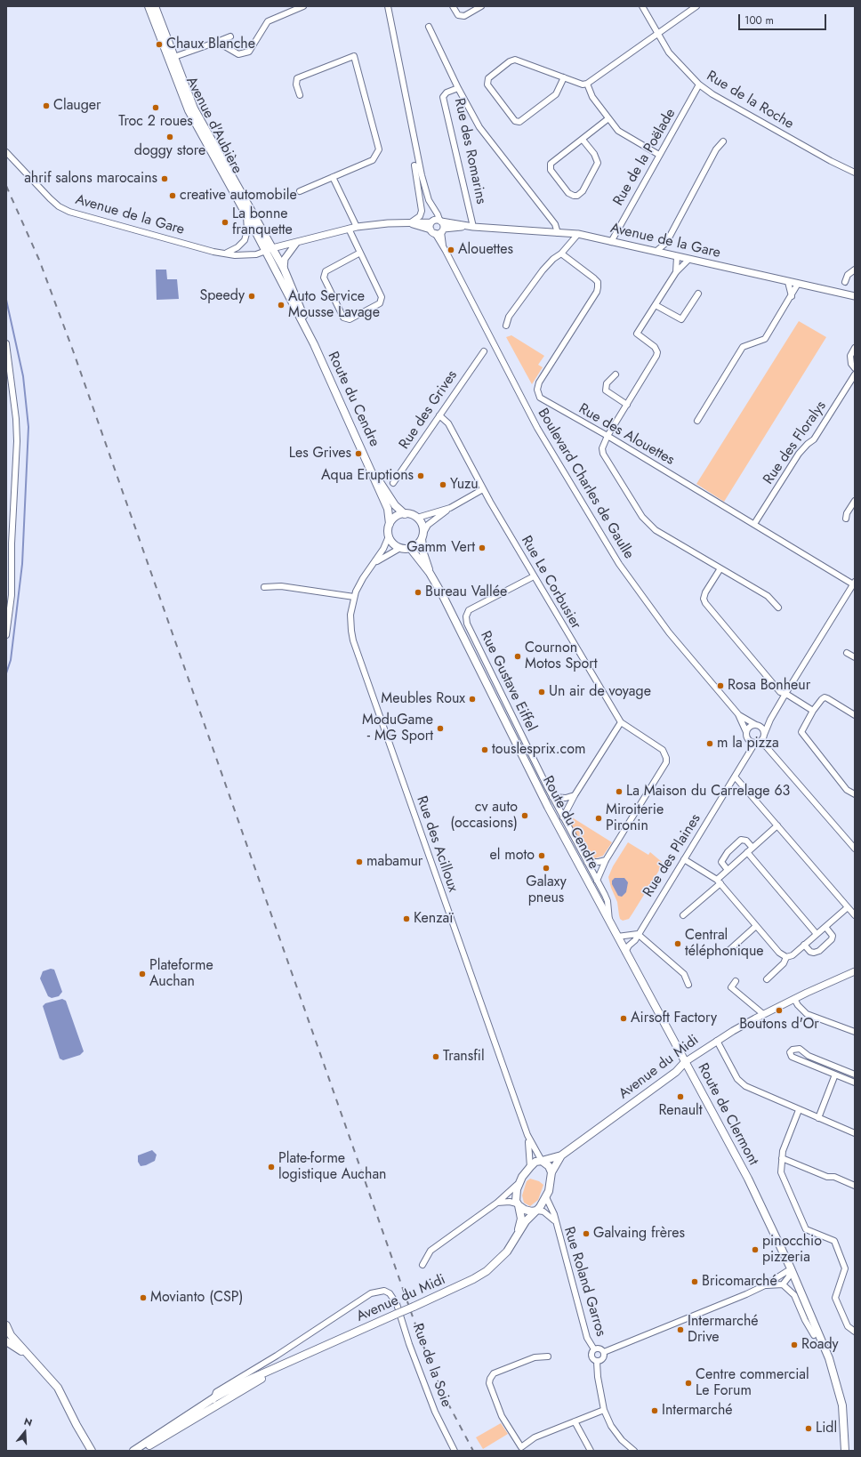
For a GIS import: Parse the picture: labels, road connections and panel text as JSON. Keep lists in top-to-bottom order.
{
  "streets": {
    "main road": [
      "Avenue d'Aubière",
      "Route du Cendre",
      "Avenue du Midi",
      "Route de Clermont"
    ],
    "street": [
      "Rue de la Roche",
      "Rue des Romarins",
      "Rue de la Poëlade",
      "Avenue de la Gare",
      "Rue des Grives",
      "Rue des Alouettes",
      "Rue des Floralys",
      "Boulevard Charles de Gaulle",
      "Rue Le Corbusier",
      "Rue Gustave Eiffel",
      "Rue des Acilloux",
      "Rue des Plaines",
      "Rue Roland Garros",
      "Rue de la Soie"
    ]
  },
  "crossings": [
    ["Rue de la Roche", "Rue de la Poëlade"],
    ["Avenue d'Aubière", "Avenue de la Gare"],
    ["Avenue d'Aubière", "Route du Cendre"],
    ["Rue des Romarins", "Avenue de la Gare"],
    ["Rue de la Poëlade", "Avenue de la Gare"],
    ["Avenue de la Gare", "Route du Cendre"],
    ["Avenue de la Gare", "Boulevard Charles de Gaulle"],
    ["Route du Cendre", "Rue Gustave Eiffel"],
    ["Route du Cendre", "Rue des Acilloux"],
    ["Route du Cendre", "Rue des Plaines"],
    ["Route du Cendre", "Avenue du Midi"],
    ["Route du Cendre", "Route de Clermont"],
    ["Rue des Grives", "Rue Le Corbusier"],
    ["Rue des Alouettes", "Rue des Floralys"],
    ["Rue des Alouettes", "Rue des Plaines"],
    ["Rue Le Corbusier", "Rue Gustave Eiffel"],
    ["Rue des Acilloux", "Avenue du Midi"],
    ["Rue des Acilloux", "Rue Roland Garros"],
    ["Avenue du Midi", "Route de Clermont"],
    ["Avenue du Midi", "Rue Roland Garros"],
    ["Avenue du Midi", "Rue de la Soie"]
  ],
  "places": [
    "Chaux Blanche",
    "Clauger",
    "Troc 2 roues",
    "doggy store",
    "ahrif salons marocains",
    "creative automobile",
    "La bonne franquette",
    "Alouettes",
    "Speedy",
    "Auto Service Mousse Lavage",
    "Les Grives",
    "Aqua Eruptions",
    "Yuzu",
    "Gamm Vert",
    "Bureau Vallée",
    "Cournon Motos Sport",
    "Rosa Bonheur",
    "Un air de voyage",
    "Meubles Roux",
    "ModuGame - MG Sport",
    "m la pizza",
    "touslesprix.com",
    "La Maison du Carrelage 63",
    "cv auto (occasions)",
    "Miroiterie Pironin",
    "el moto",
    "mabamur",
    "Galaxy pneus",
    "Kenzaï",
    "Central téléphonique",
    "Plateforme Auchan",
    "Boutons d'Or",
    "Airsoft Factory",
    "Transfil",
    "Renault",
    "Plate-forme logistique Auchan",
    "Galvaing frères",
    "pinocchio pizzeria",
    "Bricomarché",
    "Movianto (CSP)",
    "Intermarché Drive",
    "Roady",
    "Centre commercial Le Forum",
    "Intermarché",
    "Lidl"
  ],
  "scale_bar": "100 m",
  "north": "top"
}
